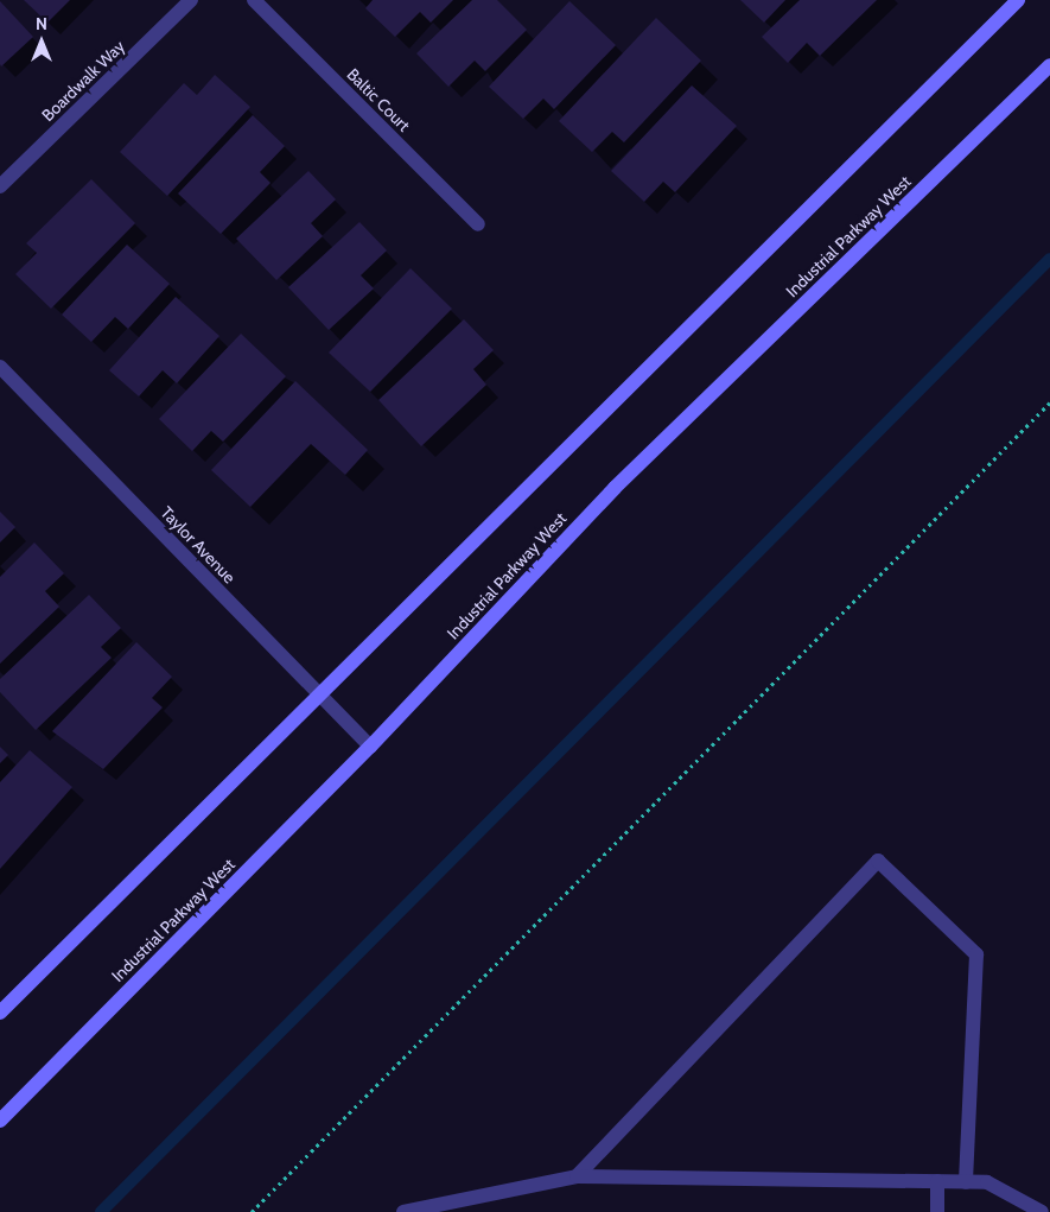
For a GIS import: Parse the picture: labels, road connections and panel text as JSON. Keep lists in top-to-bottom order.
{
  "streets": {
    "main road": ["Industrial Parkway West"],
    "street": ["Boardwalk Way", "Baltic Court", "Taylor Avenue"]
  },
  "crossings": [
    ["Industrial Parkway West", "Taylor Avenue"]
  ],
  "north": "top"
}
